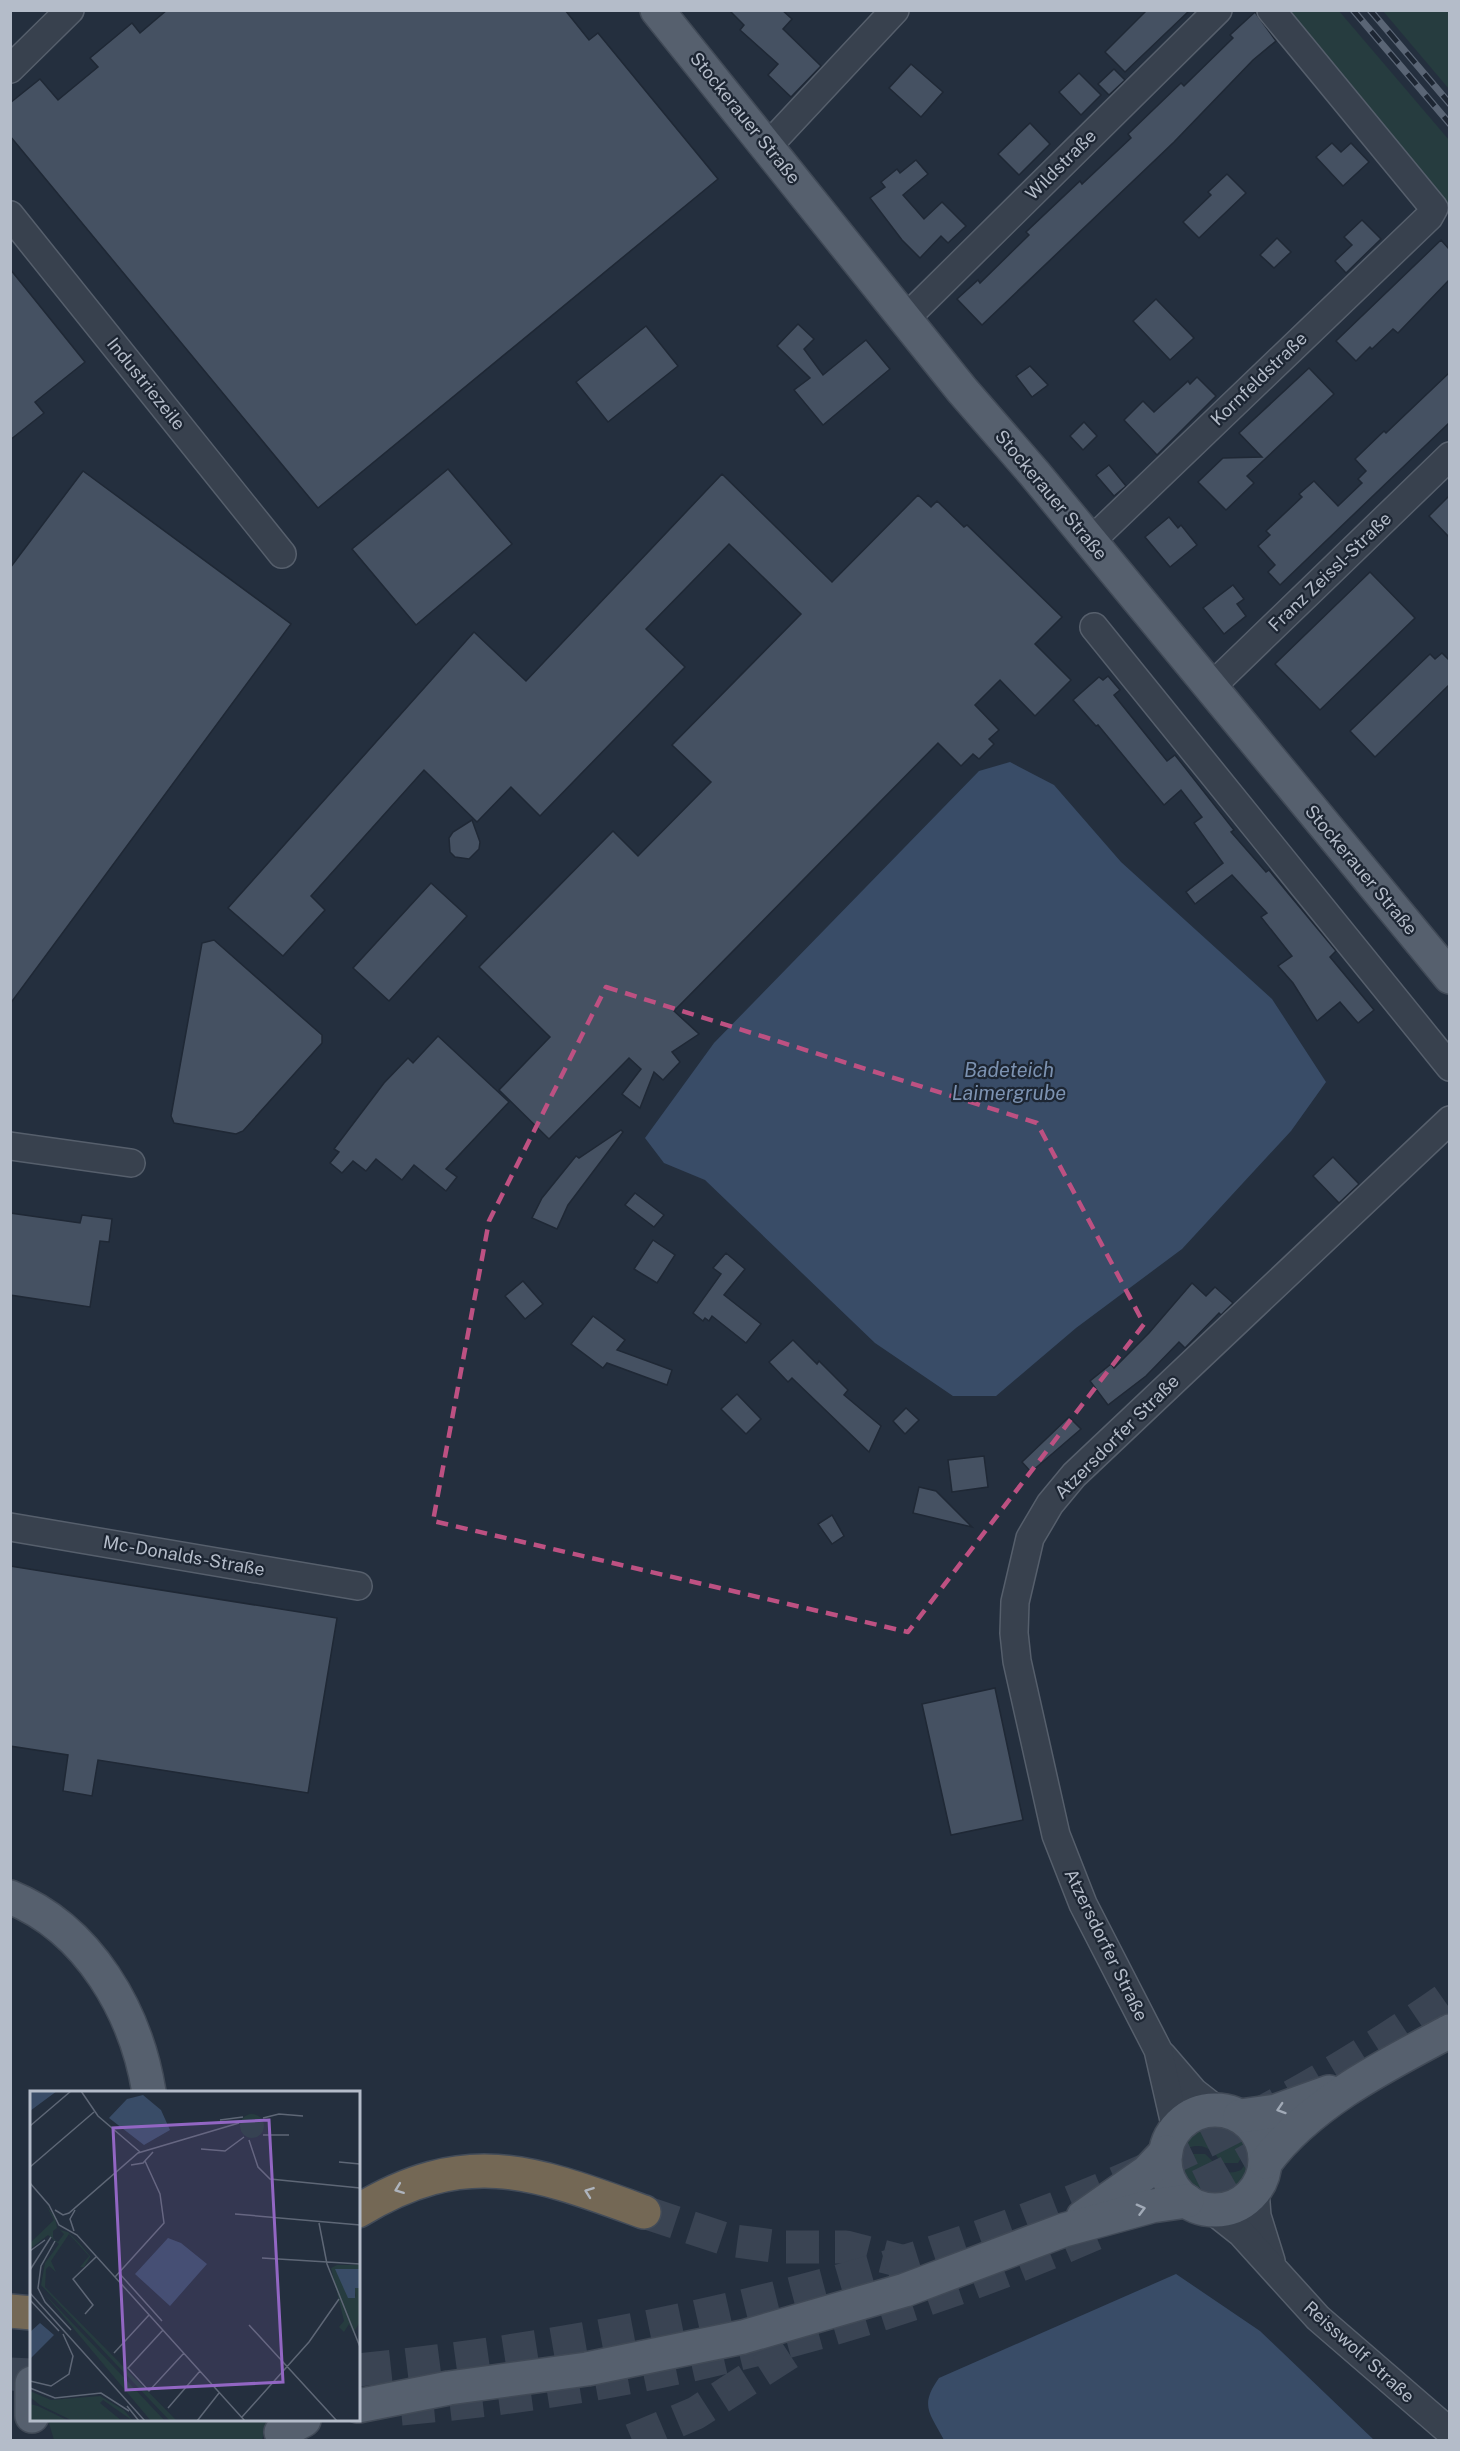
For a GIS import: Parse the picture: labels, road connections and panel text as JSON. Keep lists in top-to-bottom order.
{
  "streets": {
    "main road": ["Stockerauer Straße"],
    "street": [
      "Wildstraße",
      "Kornfeldstraße",
      "Industriezeile",
      "Franz Zeissl-Straße",
      "Atzersdorfer Straße",
      "Mc-Donalds-Straße",
      "Reisswolf Straße"
    ]
  },
  "crossings": [
    ["Stockerauer Straße", "Wildstraße"],
    ["Stockerauer Straße", "Kornfeldstraße"],
    ["Stockerauer Straße", "Franz Zeissl-Straße"],
    ["Atzersdorfer Straße", "Reisswolf Straße"]
  ],
  "water": ["Badeteich Laimergrube"]
}
